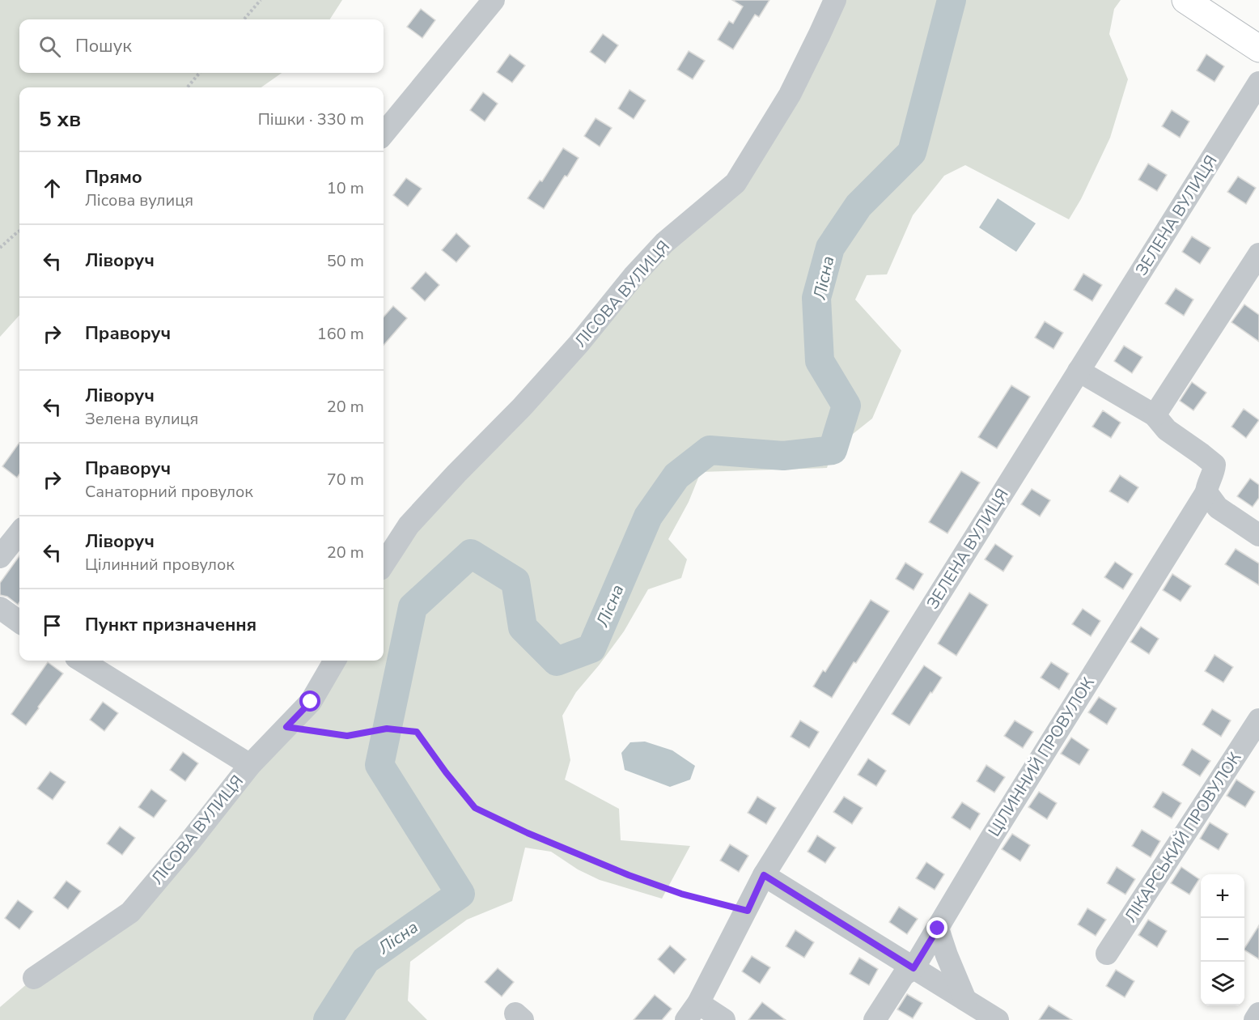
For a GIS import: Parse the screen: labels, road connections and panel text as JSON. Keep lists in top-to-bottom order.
{
  "streets": {
    "street": [
      "ЗЕЛЕНА ВУЛИЦЯ",
      "ЛІСОВА ВУЛИЦЯ",
      "ЦІЛИННИЙ ПРОВУЛОК",
      "ЛІКАРСЬКИЙ ПРОВУЛОК"
    ]
  },
  "water": ["Лісна"],
  "page": {
    "search": "Пошук",
    "heading": ["5 хв", "Пішки · 330 m"],
    "list": [
      ["Прямо", "Лісова вулиця", "10 m"],
      ["Ліворуч", "50 m"],
      ["Праворуч", "160 m"],
      ["Ліворуч", "Зелена вулиця", "20 m"],
      ["Праворуч", "Санаторний провулок", "70 m"],
      ["Ліворуч", "Цілинний провулок", "20 m"],
      "Пункт призначення"
    ],
    "map_buttons": ["+", "−"]
  }
}
